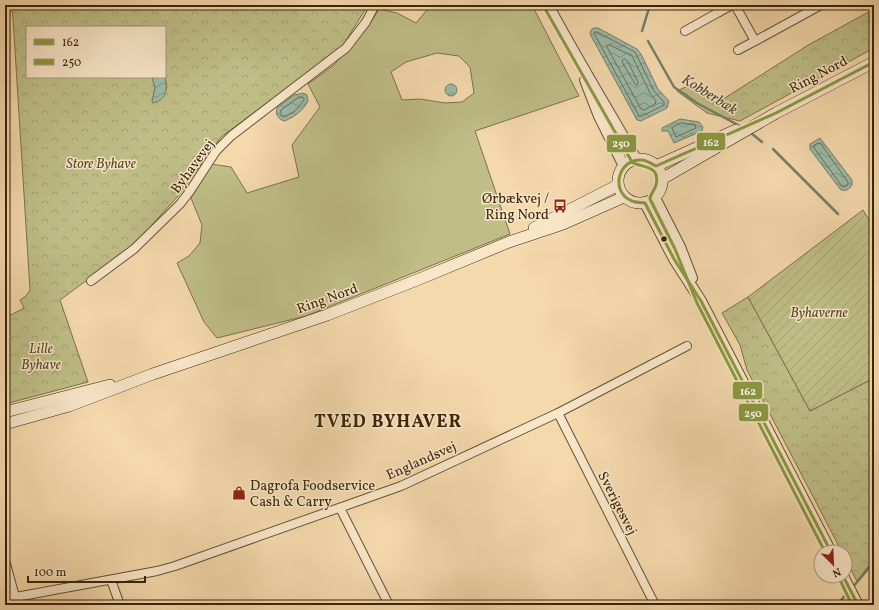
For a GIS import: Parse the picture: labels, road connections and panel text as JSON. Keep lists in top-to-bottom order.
{
  "streets": {
    "main road": ["Ring Nord"],
    "street": ["Byhavevej", "Englandsvej", "Sverigesvej"]
  },
  "crossings": [
    ["Englandsvej", "Sverigesvej"]
  ],
  "districts": ["TVED BYHAVER"],
  "water": ["Kobberbæk"],
  "parks": ["Store Byhave", "Byhaverne", "Lille Byhave"],
  "places": {
    "bus stop": ["Ørbækvej / Ring Nord"],
    "shop": ["Dagrofa Foodservice Cash & Carry"]
  },
  "lines": ["transit line 250", "transit line 162"],
  "legend": ["162", "250"],
  "scale_bar": "100 m",
  "north": "bottom right"
}
